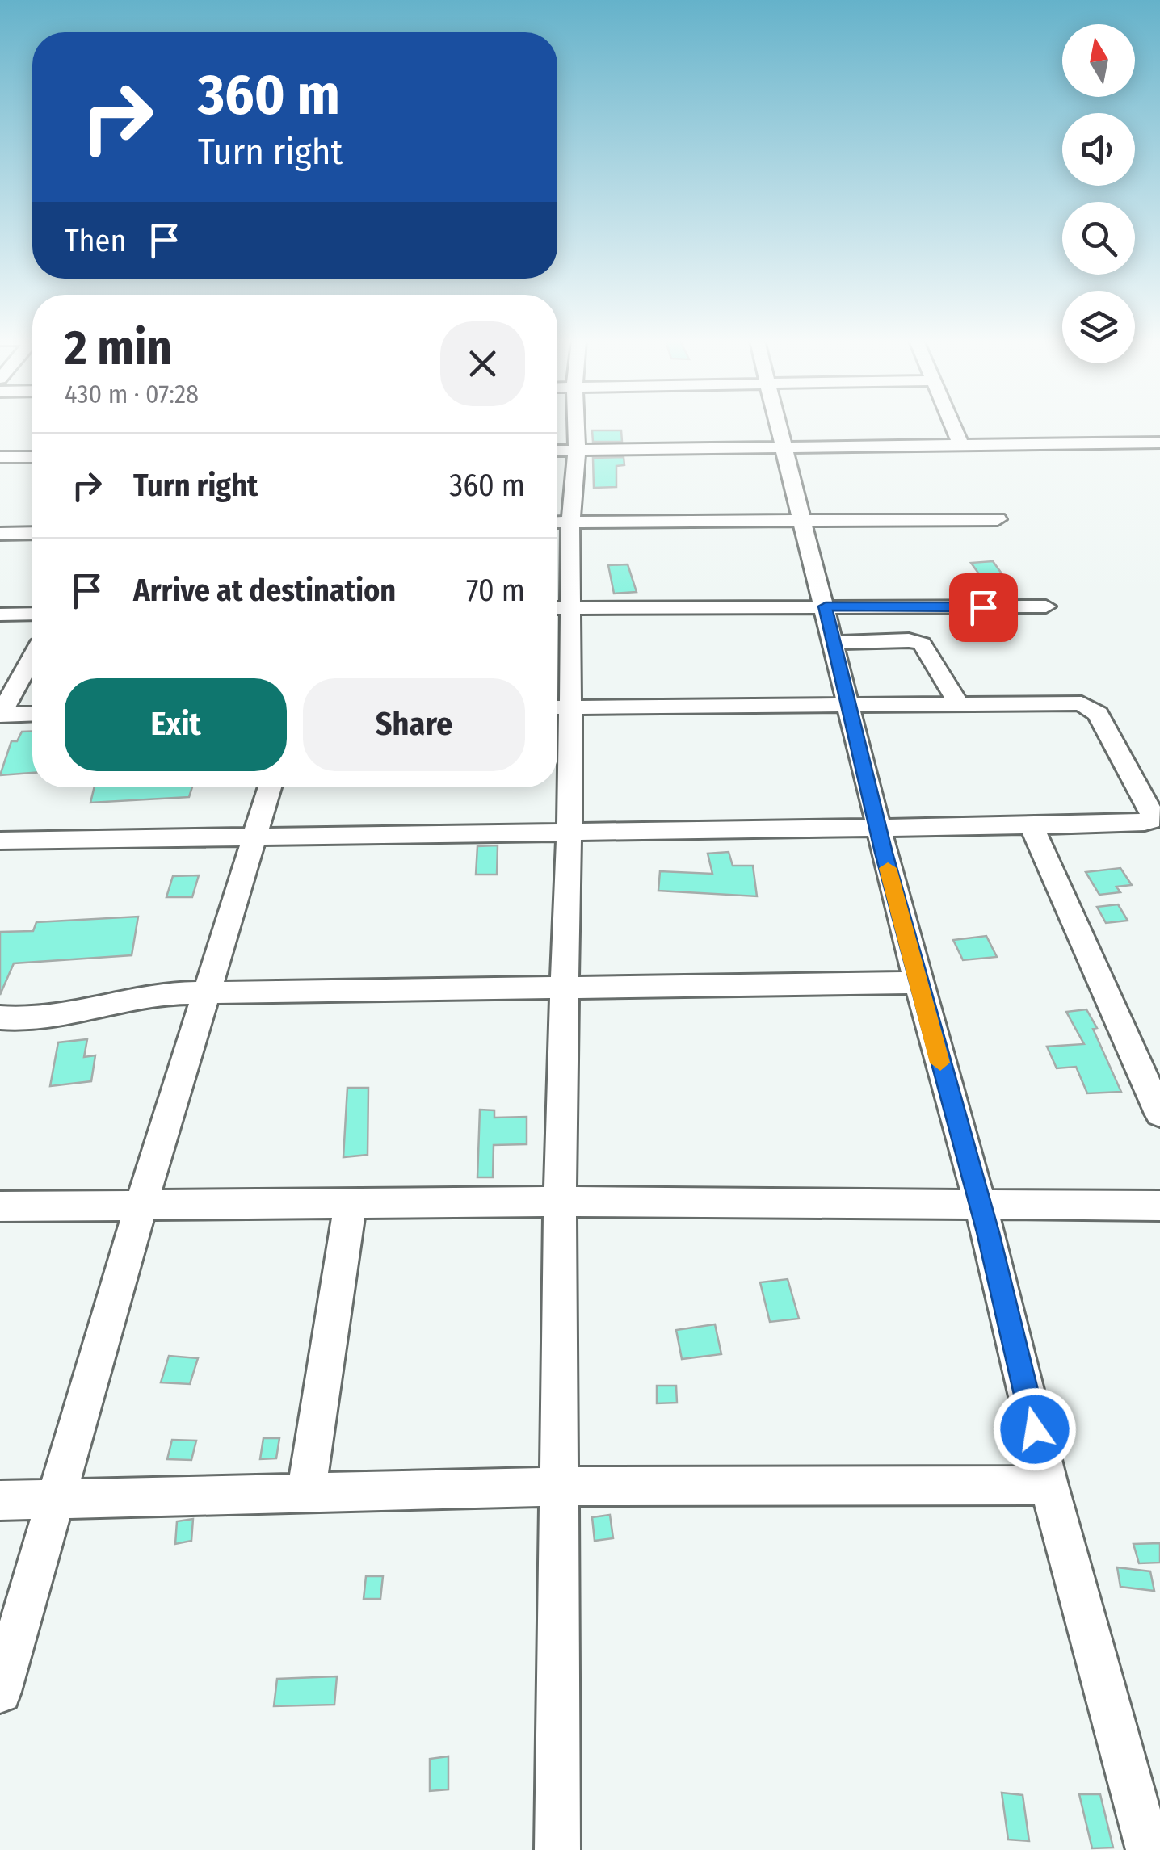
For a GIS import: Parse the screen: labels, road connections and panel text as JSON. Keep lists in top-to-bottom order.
{
  "north": "top",
  "page": {
    "turn": ["360 m", "Turn right"],
    "then": "Then",
    "heading": ["2 min", "430 m · 07:28"],
    "list": [
      {
        "name": "Turn right",
        "value": "360 m"
      },
      {
        "name": "Arrive at destination",
        "value": "70 m"
      }
    ],
    "buttons": ["Exit", "Share"]
  }
}
